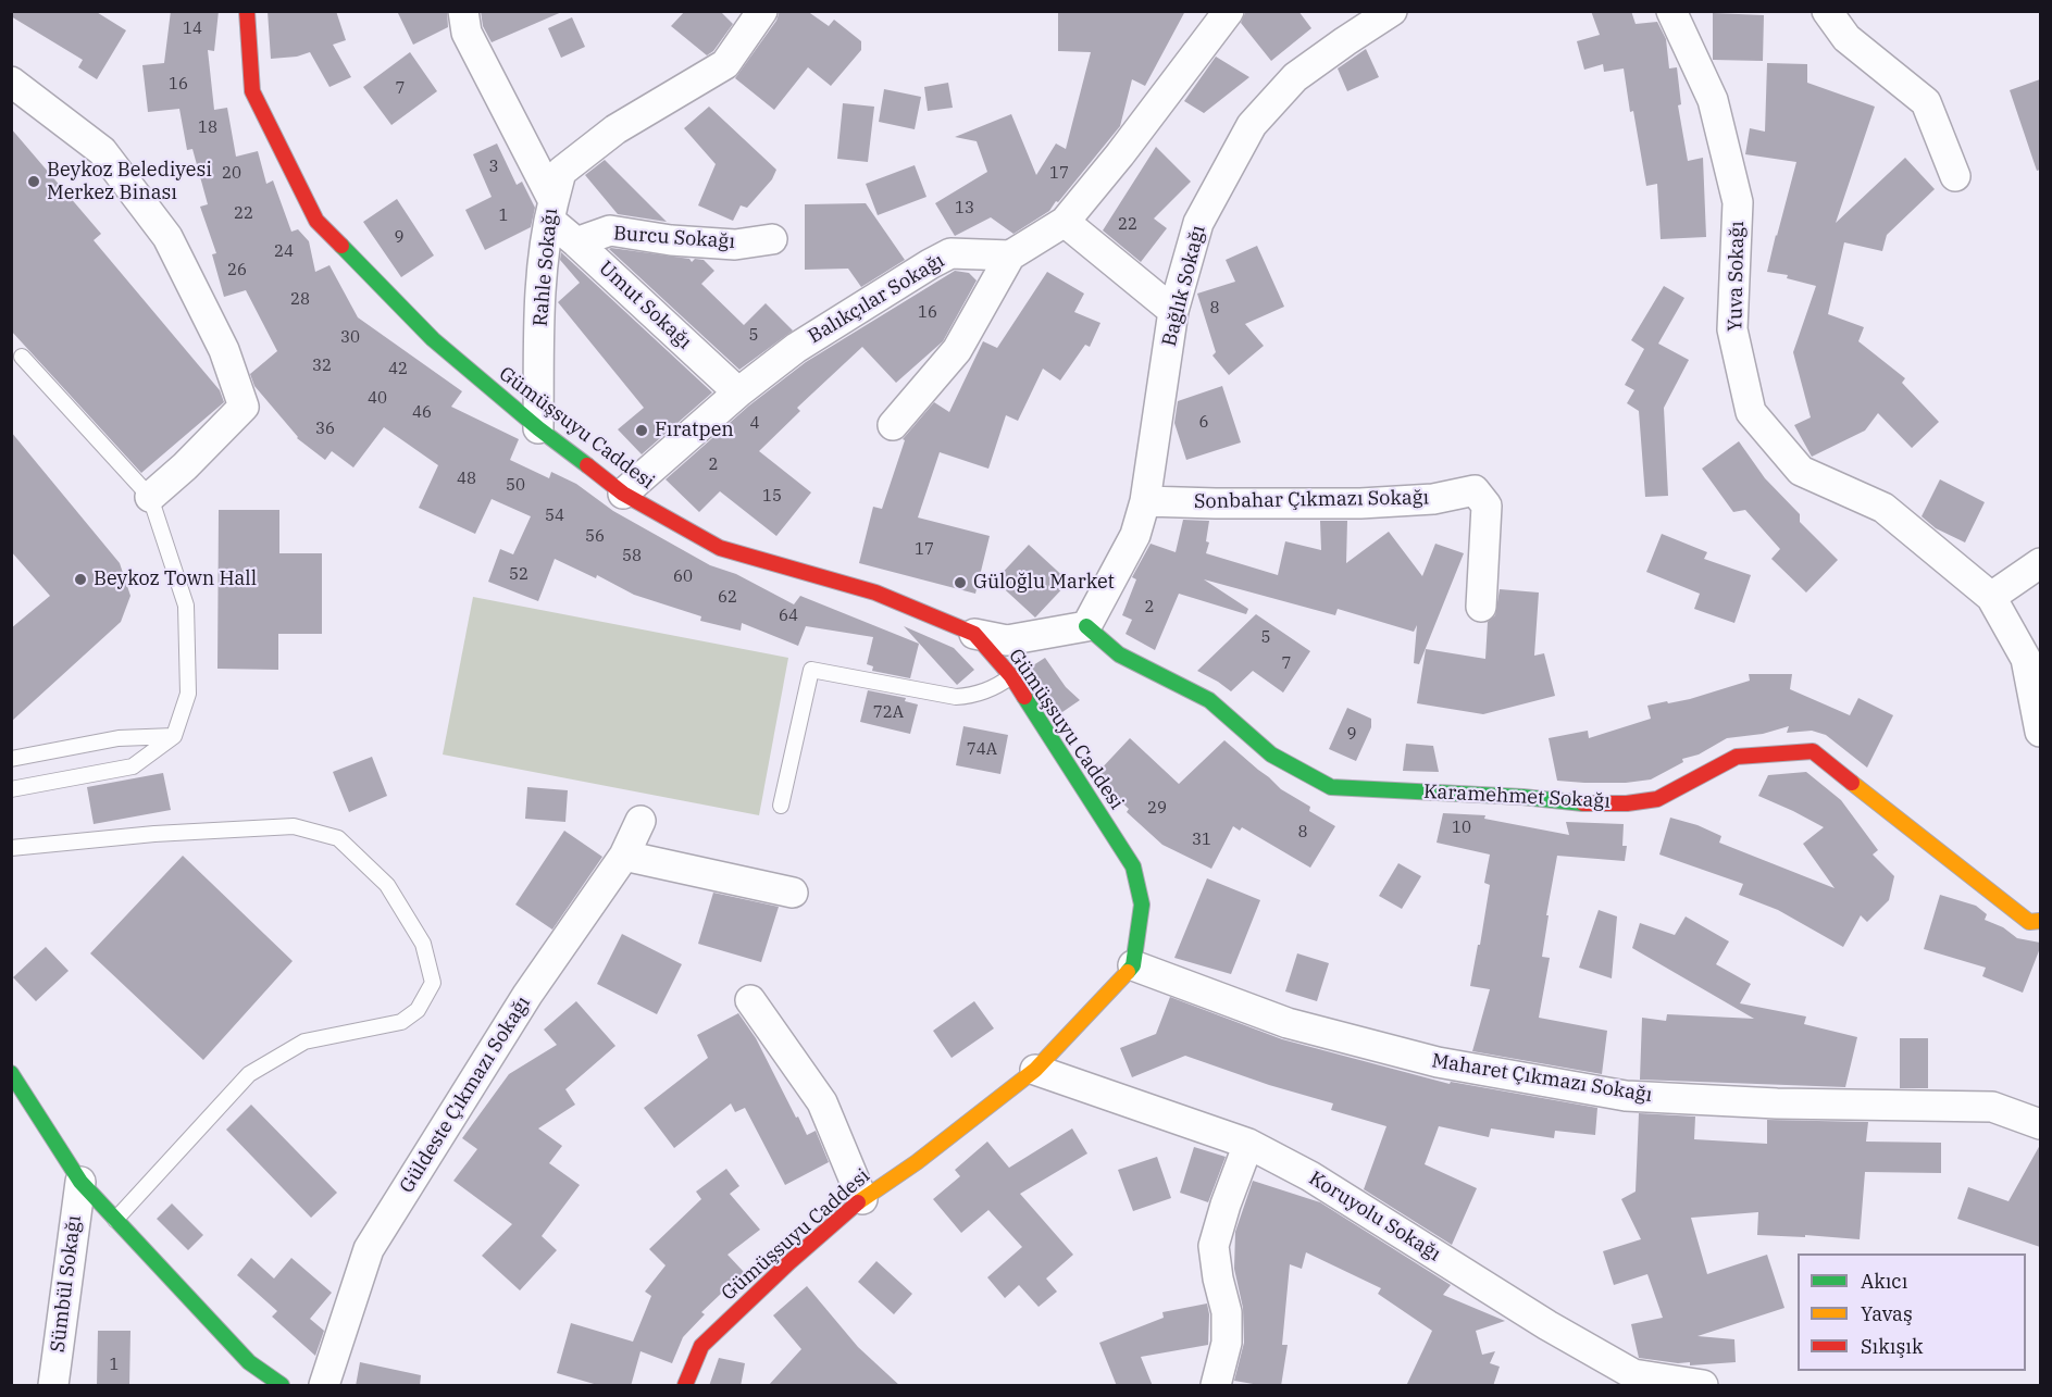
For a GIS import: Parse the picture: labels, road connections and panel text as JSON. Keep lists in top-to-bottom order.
{
  "streets": {
    "street": [
      "Burcu Sokağı",
      "Rahle Sokağı",
      "Yuva Sokağı",
      "Bağlık Sokağı",
      "Balıkçılar Sokağı",
      "Umut Sokağı",
      "Gümüşsuyu Caddesi",
      "Sonbahar Çıkmazı Sokağı",
      "Karamehmet Sokağı",
      "Maharet Çıkmazı Sokağı",
      "Güldeste Çıkmazı Sokağı",
      "Koruyolu Sokağı",
      "Sümbül Sokağı"
    ]
  },
  "crossings": [
    ["Burcu Sokağı", "Umut Sokağı"],
    ["Rahle Sokağı", "Umut Sokağı"],
    ["Rahle Sokağı", "Gümüşsuyu Caddesi"],
    ["Bağlık Sokağı", "Sonbahar Çıkmazı Sokağı"],
    ["Bağlık Sokağı", "Karamehmet Sokağı"],
    ["Balıkçılar Sokağı", "Umut Sokağı"],
    ["Balıkçılar Sokağı", "Gümüşsuyu Caddesi"],
    ["Gümüşsuyu Caddesi", "Maharet Çıkmazı Sokağı"],
    ["Gümüşsuyu Caddesi", "Koruyolu Sokağı"]
  ],
  "places": [
    "Beykoz Belediyesi Merkez Binası",
    "Fıratpen",
    "Beykoz Town Hall",
    "Güloğlu Market"
  ],
  "house_numbers": [
    "14",
    "16",
    "7",
    "18",
    "3",
    "20",
    "17",
    "13",
    "22",
    "1",
    "22",
    "9",
    "24",
    "26",
    "28",
    "8",
    "16",
    "5",
    "30",
    "32",
    "42",
    "40",
    "46",
    "6",
    "4",
    "36",
    "2",
    "48",
    "50",
    "15",
    "54",
    "56",
    "17",
    "58",
    "52",
    "60",
    "62",
    "2",
    "64",
    "5",
    "7",
    "72A",
    "9",
    "74A",
    "29",
    "10",
    "8",
    "31",
    "1"
  ],
  "legend": ["Akıcı", "Yavaş", "Sıkışık"]
}
